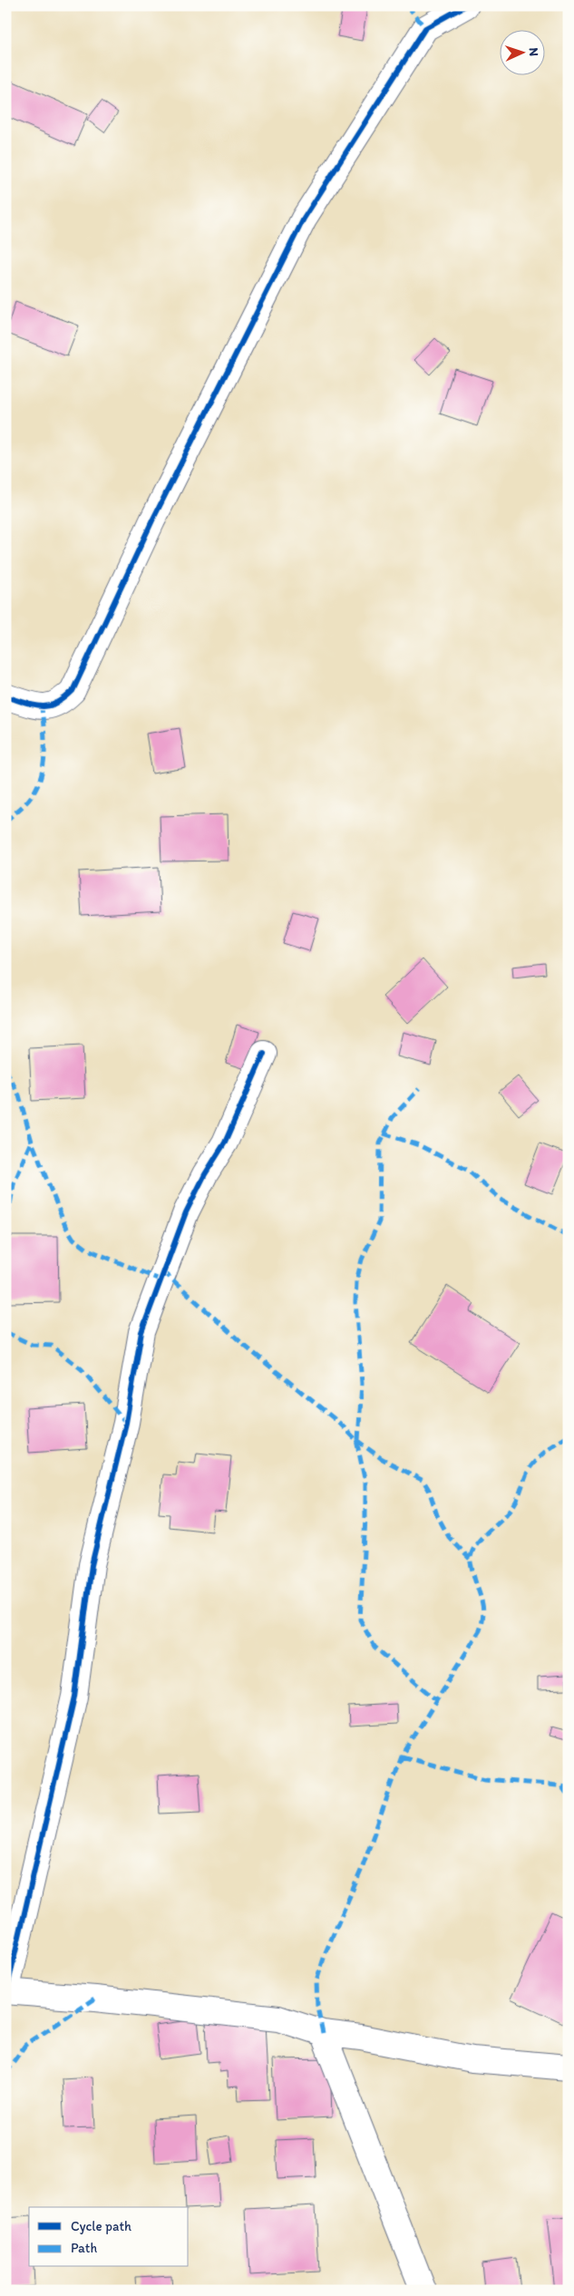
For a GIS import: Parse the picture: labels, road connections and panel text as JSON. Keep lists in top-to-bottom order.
{
  "legend": ["Cycle path", "Path"],
  "north": "right"
}
